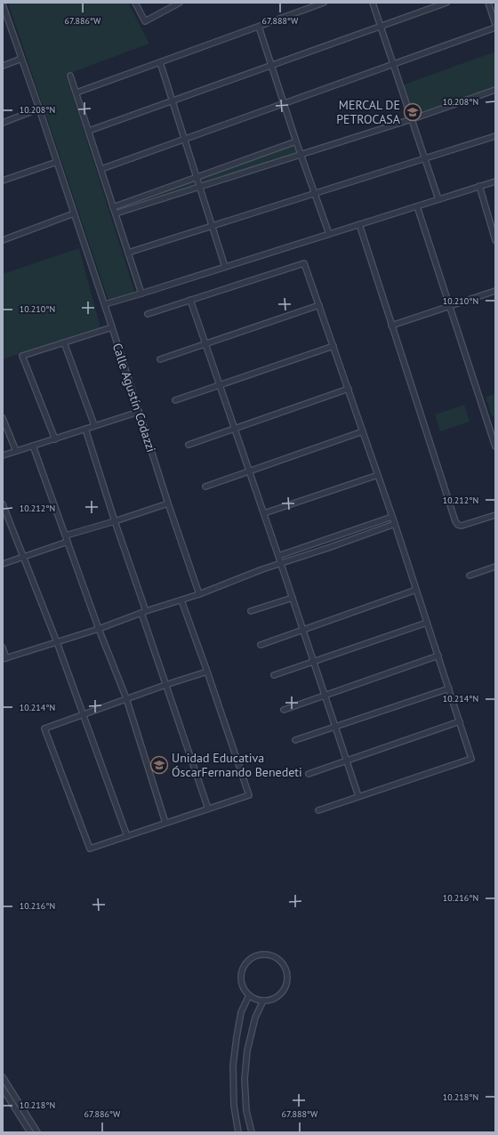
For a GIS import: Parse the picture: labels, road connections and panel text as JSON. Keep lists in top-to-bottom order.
{
  "streets": {
    "street": ["Calle Agustín Codazzi"]
  },
  "places": {
    "school or university": ["MERCAL DE PETROCASA", "Unidad Educativa ÓscarFernando Benedeti"]
  },
  "coordinates": [
    "67.886°W",
    "67.888°W",
    "10.208°N",
    "10.210°N",
    "10.212°N",
    "10.214°N",
    "10.216°N",
    "10.218°N"
  ]
}
